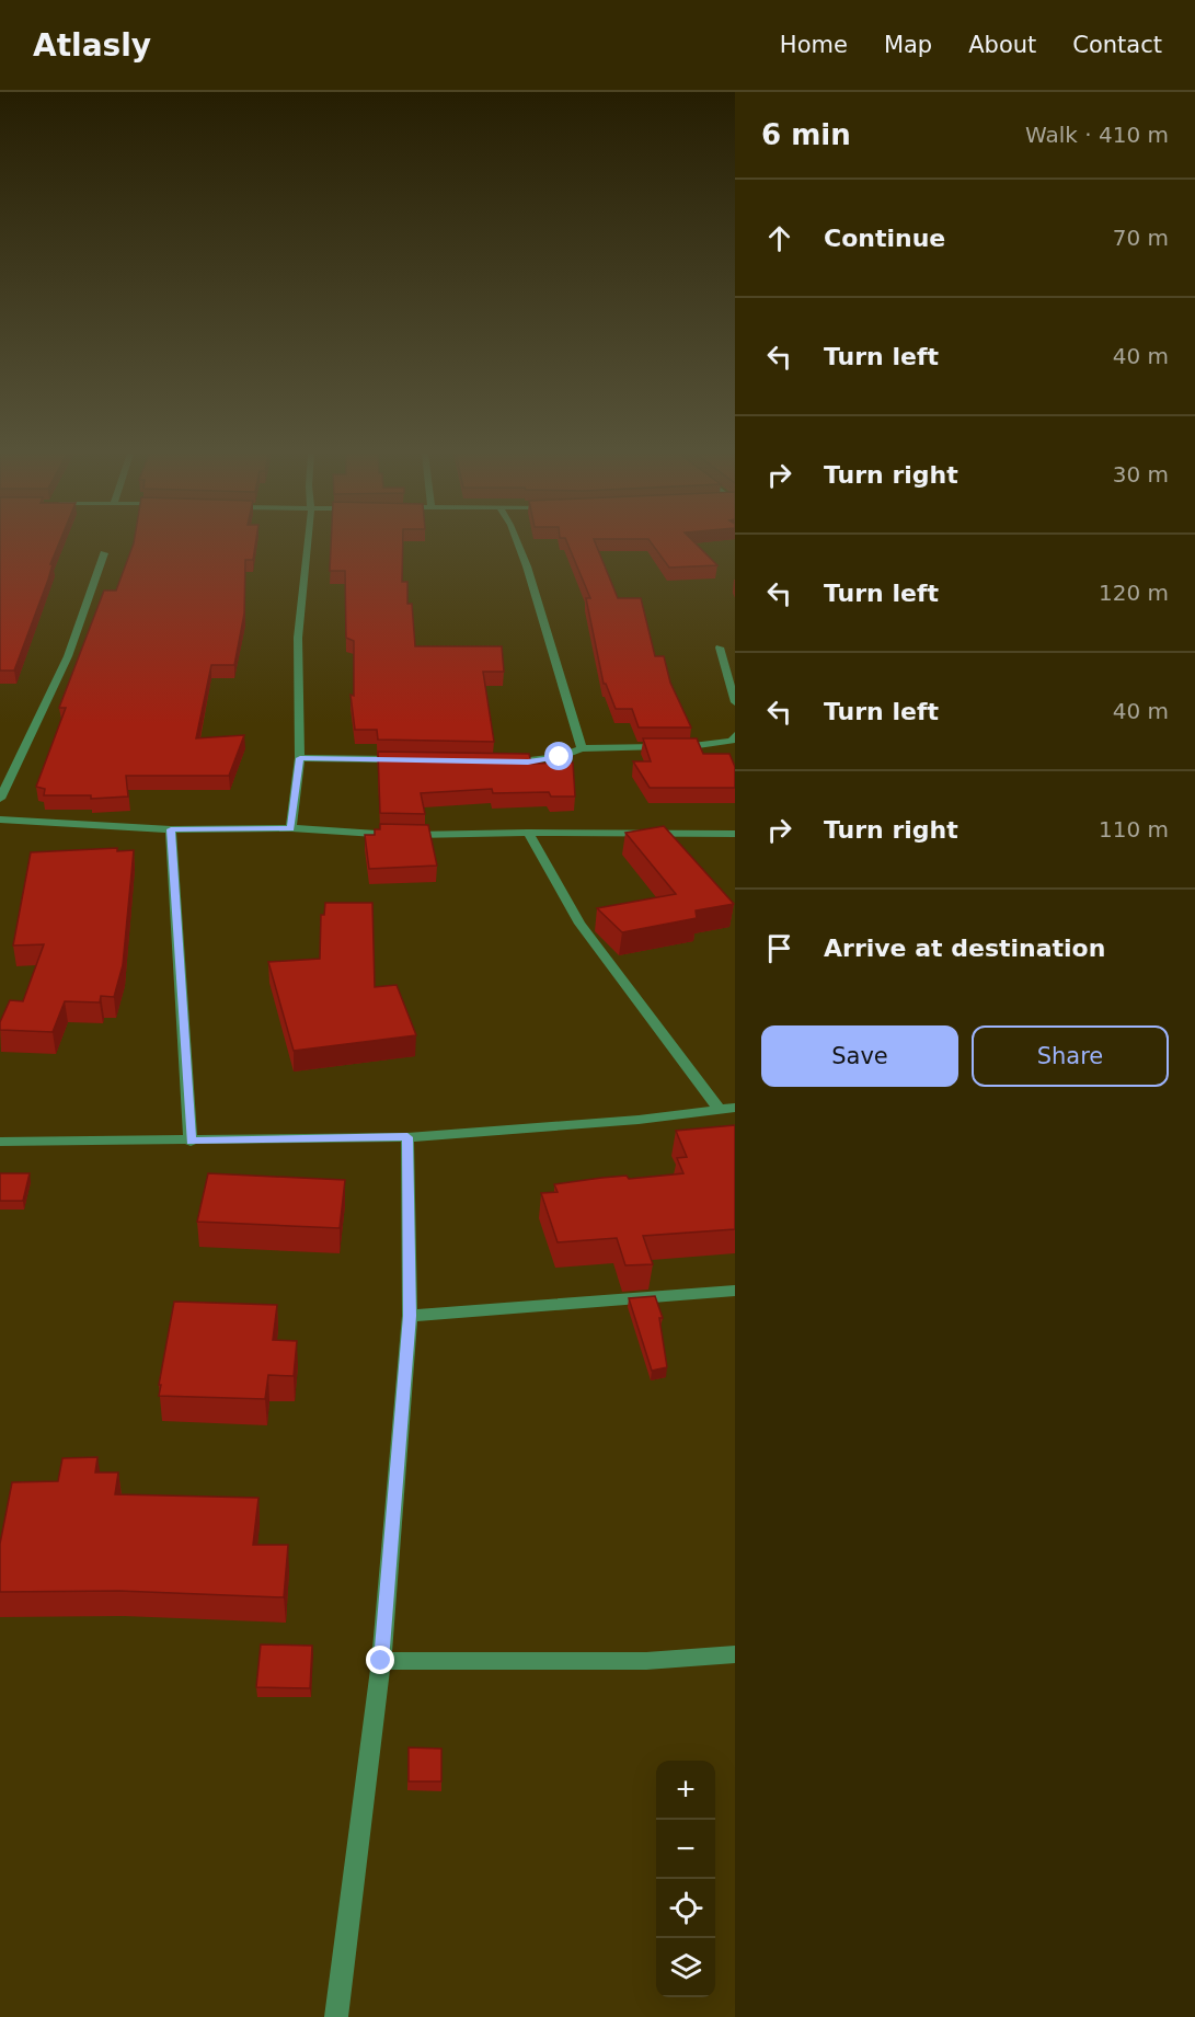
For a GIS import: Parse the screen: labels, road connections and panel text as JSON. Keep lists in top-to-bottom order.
{
  "page": {
    "header": "Atlasly",
    "nav": [
      "Home",
      "Map",
      "About",
      "Contact"
    ],
    "heading": ["6 min", "Walk · 410 m"],
    "list": [
      ["Continue", "70 m"],
      ["Turn left", "40 m"],
      ["Turn right", "30 m"],
      ["Turn left", "120 m"],
      ["Turn left", "40 m"],
      ["Turn right", "110 m"],
      "Arrive at destination"
    ],
    "buttons": ["Save", "Share"],
    "map_buttons": ["+", "−"]
  }
}
